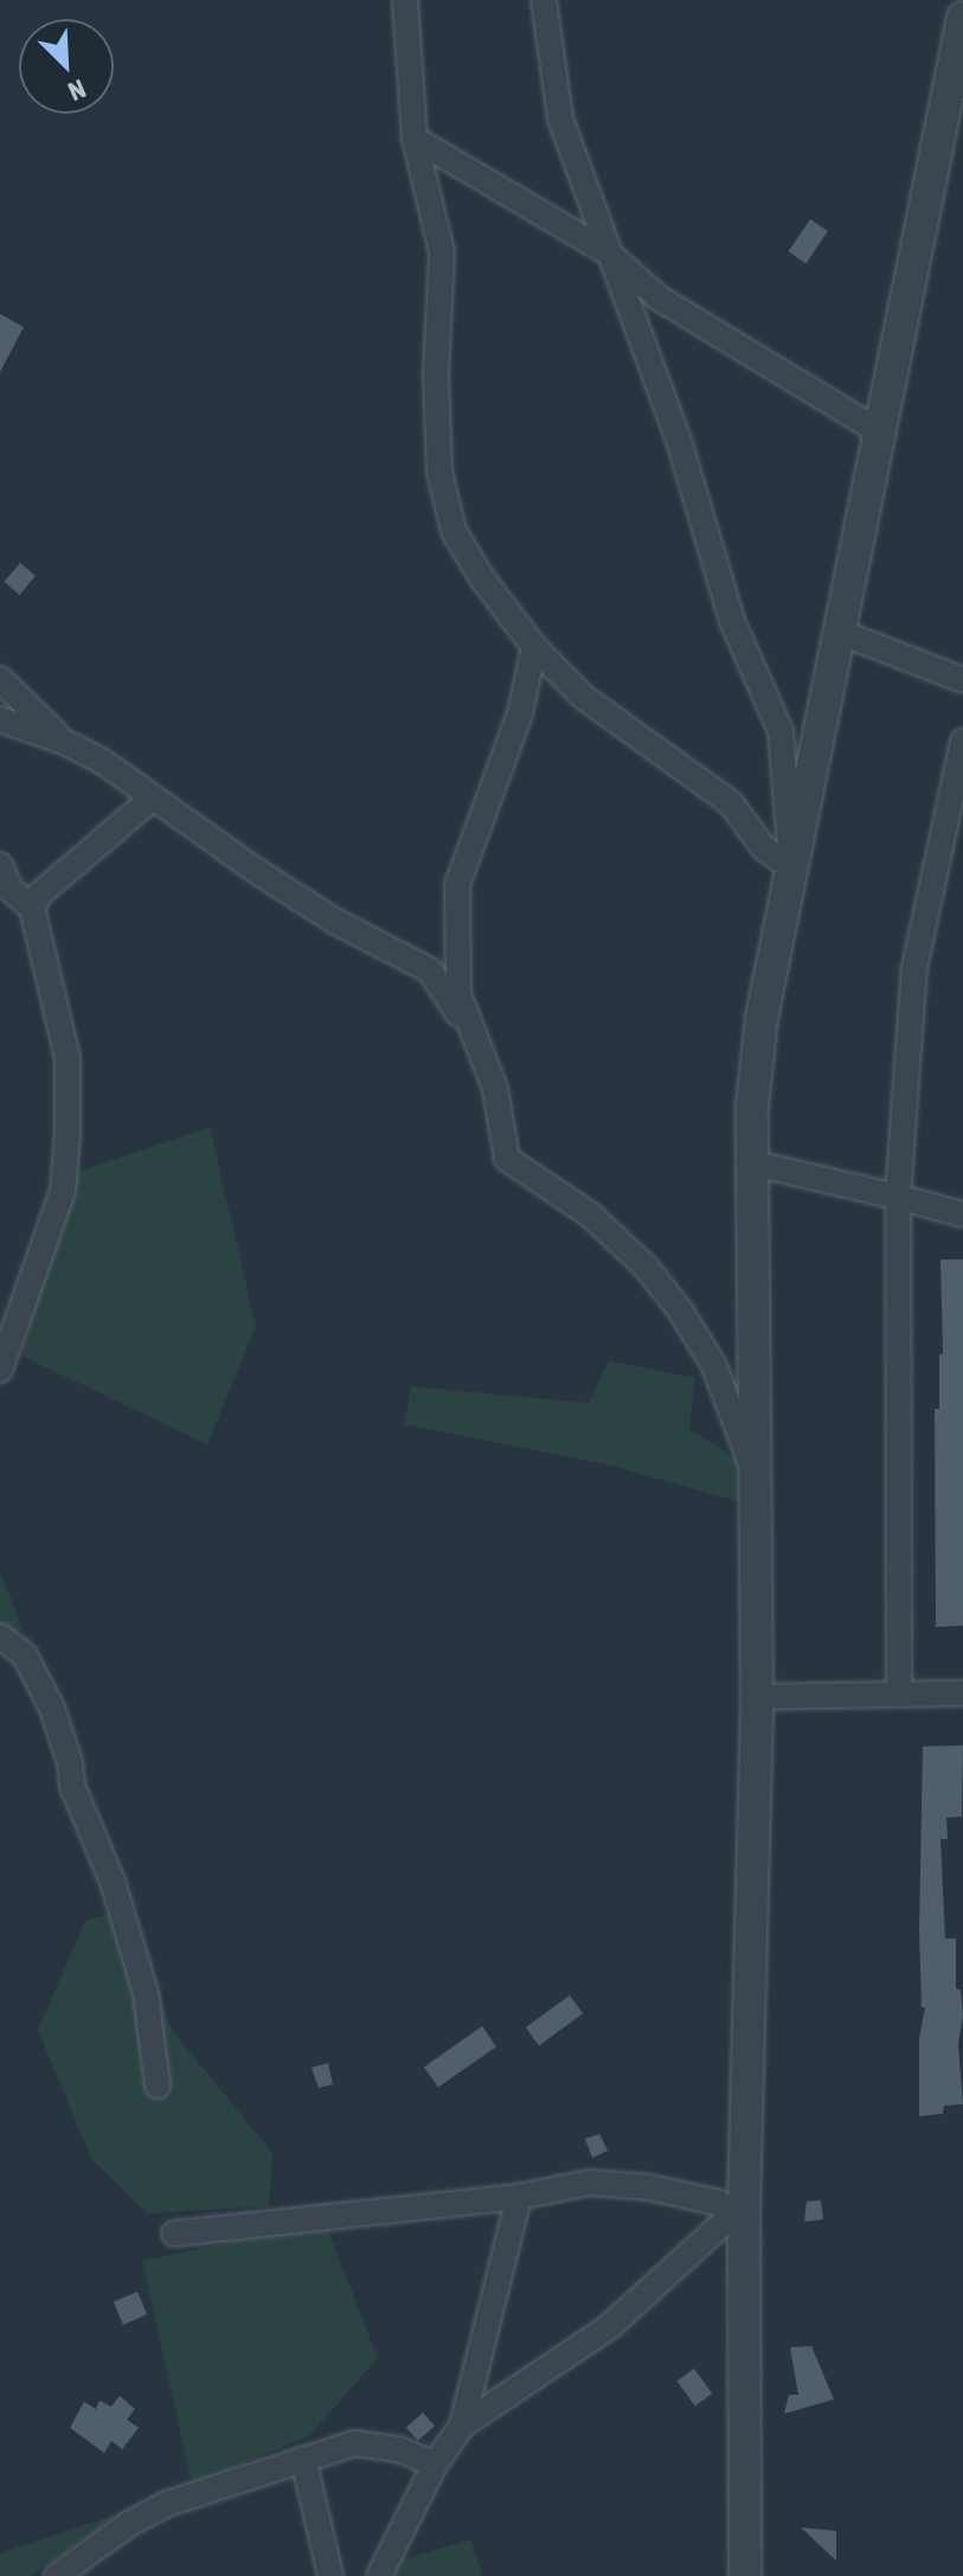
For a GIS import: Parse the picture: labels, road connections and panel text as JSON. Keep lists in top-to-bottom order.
{
  "north": "bottom right"
}
